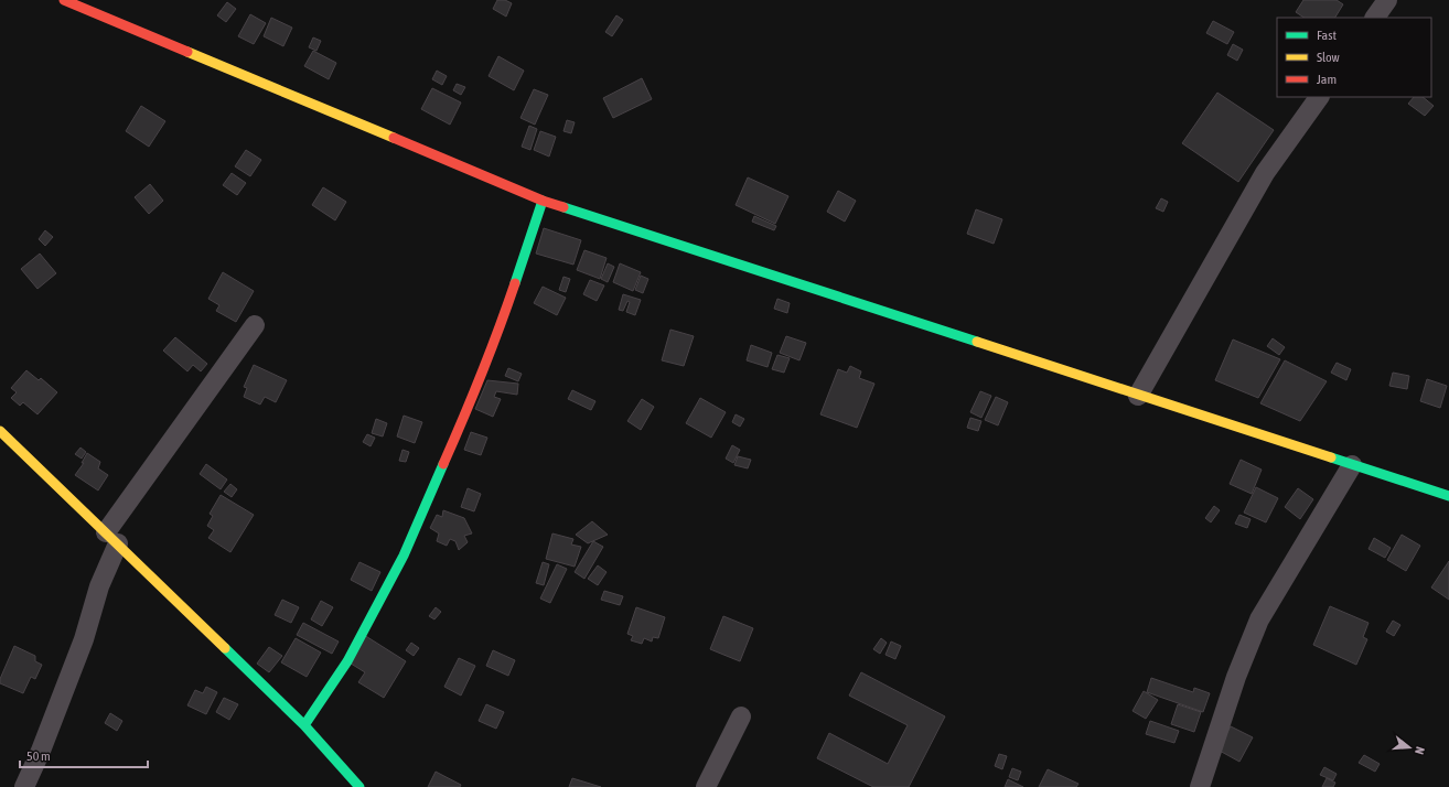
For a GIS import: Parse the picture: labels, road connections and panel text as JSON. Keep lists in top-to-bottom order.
{
  "legend": ["Fast", "Slow", "Jam"],
  "scale_bar": "50 m",
  "north": "right"
}
